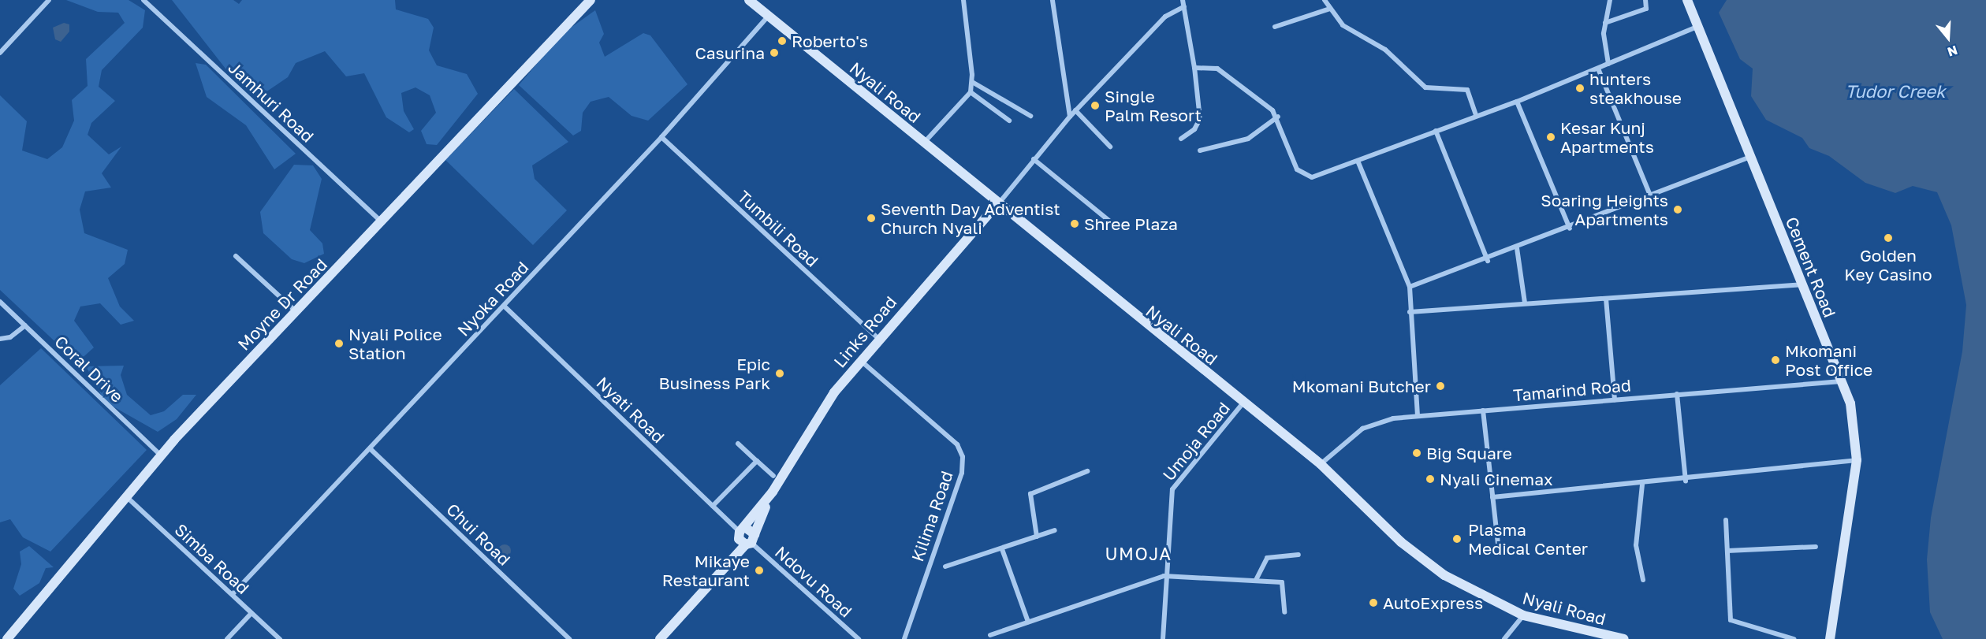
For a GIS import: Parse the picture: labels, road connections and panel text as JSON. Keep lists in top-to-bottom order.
{
  "streets": {
    "main road": [
      "Nyali Road",
      "Cement Road",
      "Moyne Dr Road",
      "Links Road"
    ],
    "street": [
      "Jamhuri Road",
      "Tumbili Road",
      "Nyoka Road",
      "Coral Drive",
      "Tamarind Road",
      "Nyati Road",
      "Umoja Road",
      "Kilima Road",
      "Chui Road",
      "Simba Road",
      "Ndovu Road"
    ]
  },
  "crossings": [
    ["Nyali Road", "Nyoka Road"],
    ["Nyali Road", "Links Road"],
    ["Nyali Road", "Tamarind Road"],
    ["Nyali Road", "Umoja Road"],
    ["Jamhuri Road", "Moyne Dr Road"],
    ["Tumbili Road", "Nyoka Road"],
    ["Tumbili Road", "Links Road"],
    ["Cement Road", "Tamarind Road"],
    ["Nyoka Road", "Nyati Road"],
    ["Nyoka Road", "Chui Road"],
    ["Nyoka Road", "Simba Road"],
    ["Moyne Dr Road", "Coral Drive"],
    ["Moyne Dr Road", "Simba Road"],
    ["Links Road", "Nyati Road"],
    ["Links Road", "Kilima Road"],
    ["Links Road", "Ndovu Road"],
    ["Nyati Road", "Ndovu Road"]
  ],
  "districts": ["UMOJA"],
  "water": ["Tudor Creek"],
  "places": [
    "Roberto's",
    "Casurina",
    "hunters steakhouse",
    "Single Palm Resort",
    "Kesar Kunj Apartments",
    "Soaring Heights Apartments",
    "Seventh Day Adventist Church Nyali",
    "Shree Plaza",
    "Golden Key Casino",
    "Nyali Police Station",
    "Mkomani Post Office",
    "Epic Business Park",
    "Mkomani Butcher",
    "Big Square",
    "Nyali Cinemax",
    "Plasma Medical Center",
    "Mikaye Restaurant",
    "AutoExpress"
  ],
  "north": "bottom"
}
